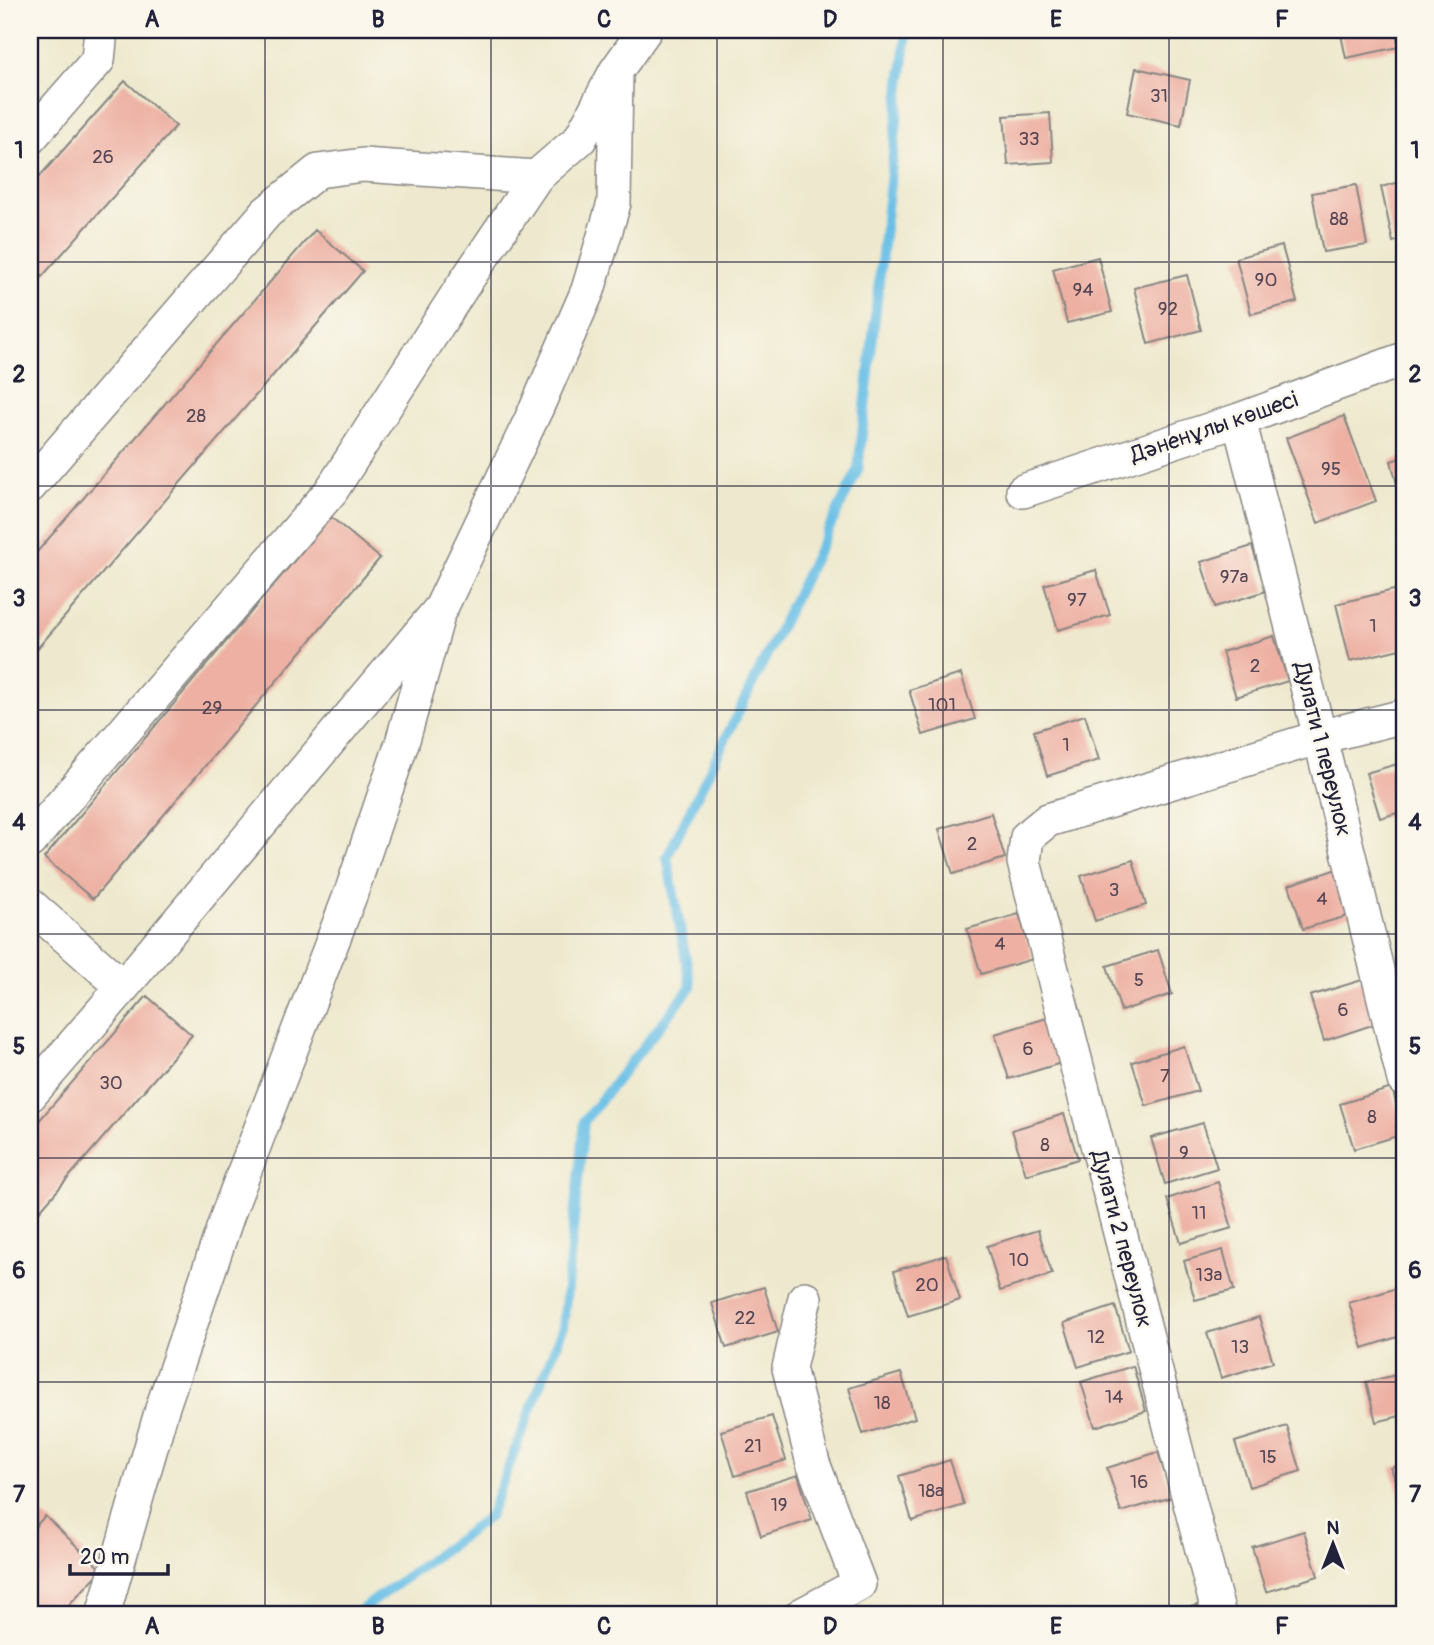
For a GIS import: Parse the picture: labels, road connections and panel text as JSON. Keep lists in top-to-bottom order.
{
  "streets": {
    "street": ["Дәненұлы көшесі", "Дулати 1 переулок", "Дулати 2 переулок"]
  },
  "crossings": [
    ["Дәненұлы көшесі", "Дулати 1 переулок"],
    ["Дулати 1 переулок", "Дулати 2 переулок"]
  ],
  "house_numbers": [
    "31",
    "33",
    "26",
    "88",
    "90",
    "94",
    "92",
    "28",
    "95",
    "97а",
    "97",
    "1",
    "2",
    "101",
    "29",
    "1",
    "2",
    "3",
    "4",
    "4",
    "5",
    "6",
    "6",
    "7",
    "30",
    "8",
    "8",
    "9",
    "11",
    "10",
    "13а",
    "20",
    "22",
    "12",
    "13",
    "14",
    "18",
    "21",
    "15",
    "16",
    "18а",
    "19"
  ],
  "scale_bar": "20 m",
  "north": "top",
  "grid": {
    "columns": [
      "A",
      "B",
      "C",
      "D",
      "E",
      "F"
    ],
    "rows": [
      "1",
      "2",
      "3",
      "4",
      "5",
      "6",
      "7"
    ]
  }
}
